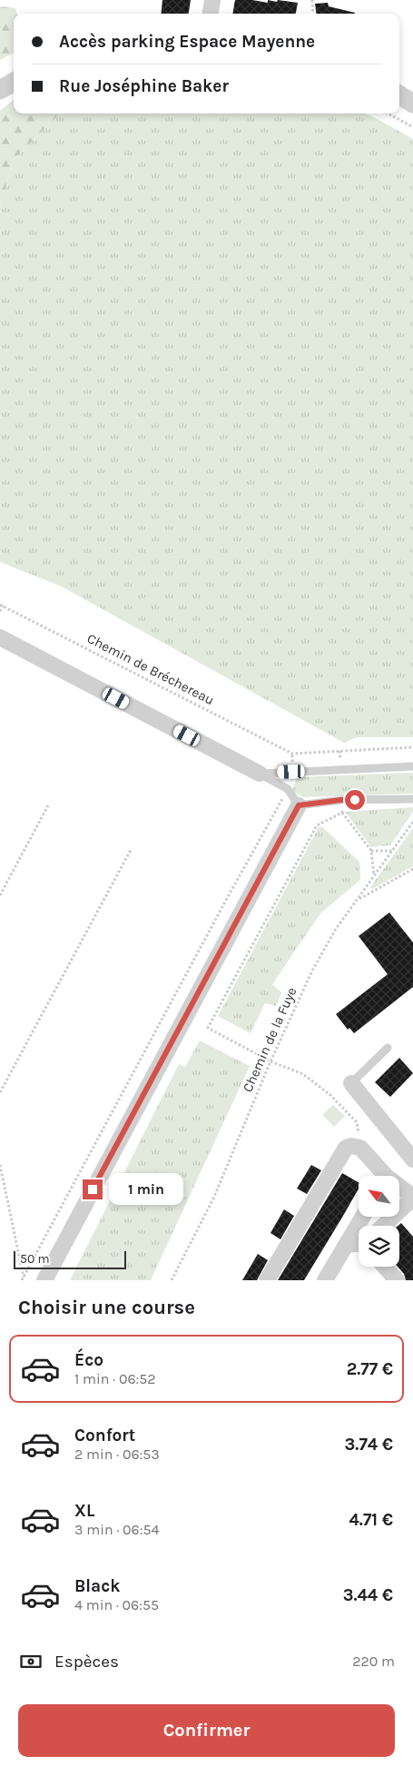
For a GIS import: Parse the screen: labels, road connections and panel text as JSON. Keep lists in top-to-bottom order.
{
  "streets": {
    "path": ["Chemin de Bréchereau", "Chemin de la Fuye"]
  },
  "scale_bar": "50 m",
  "north": "top left",
  "page": {
    "banner": ["Accès parking Espace Mayenne", "Rue Joséphine Baker"],
    "bubble": "1 min",
    "scale": "50 m",
    "heading": "Choisir une course",
    "list": [
      {
        "name": "Éco",
        "note": "1 min · 06:52",
        "value": "2.77 €"
      },
      {
        "name": "Confort",
        "note": "2 min · 06:53",
        "value": "3.74 €"
      },
      {
        "name": "XL",
        "note": "3 min · 06:54",
        "value": "4.71 €"
      },
      {
        "name": "Black",
        "note": "4 min · 06:55",
        "value": "3.44 €"
      }
    ],
    "pay": ["Espèces", "220 m"],
    "buttons": "Confirmer"
  }
}
